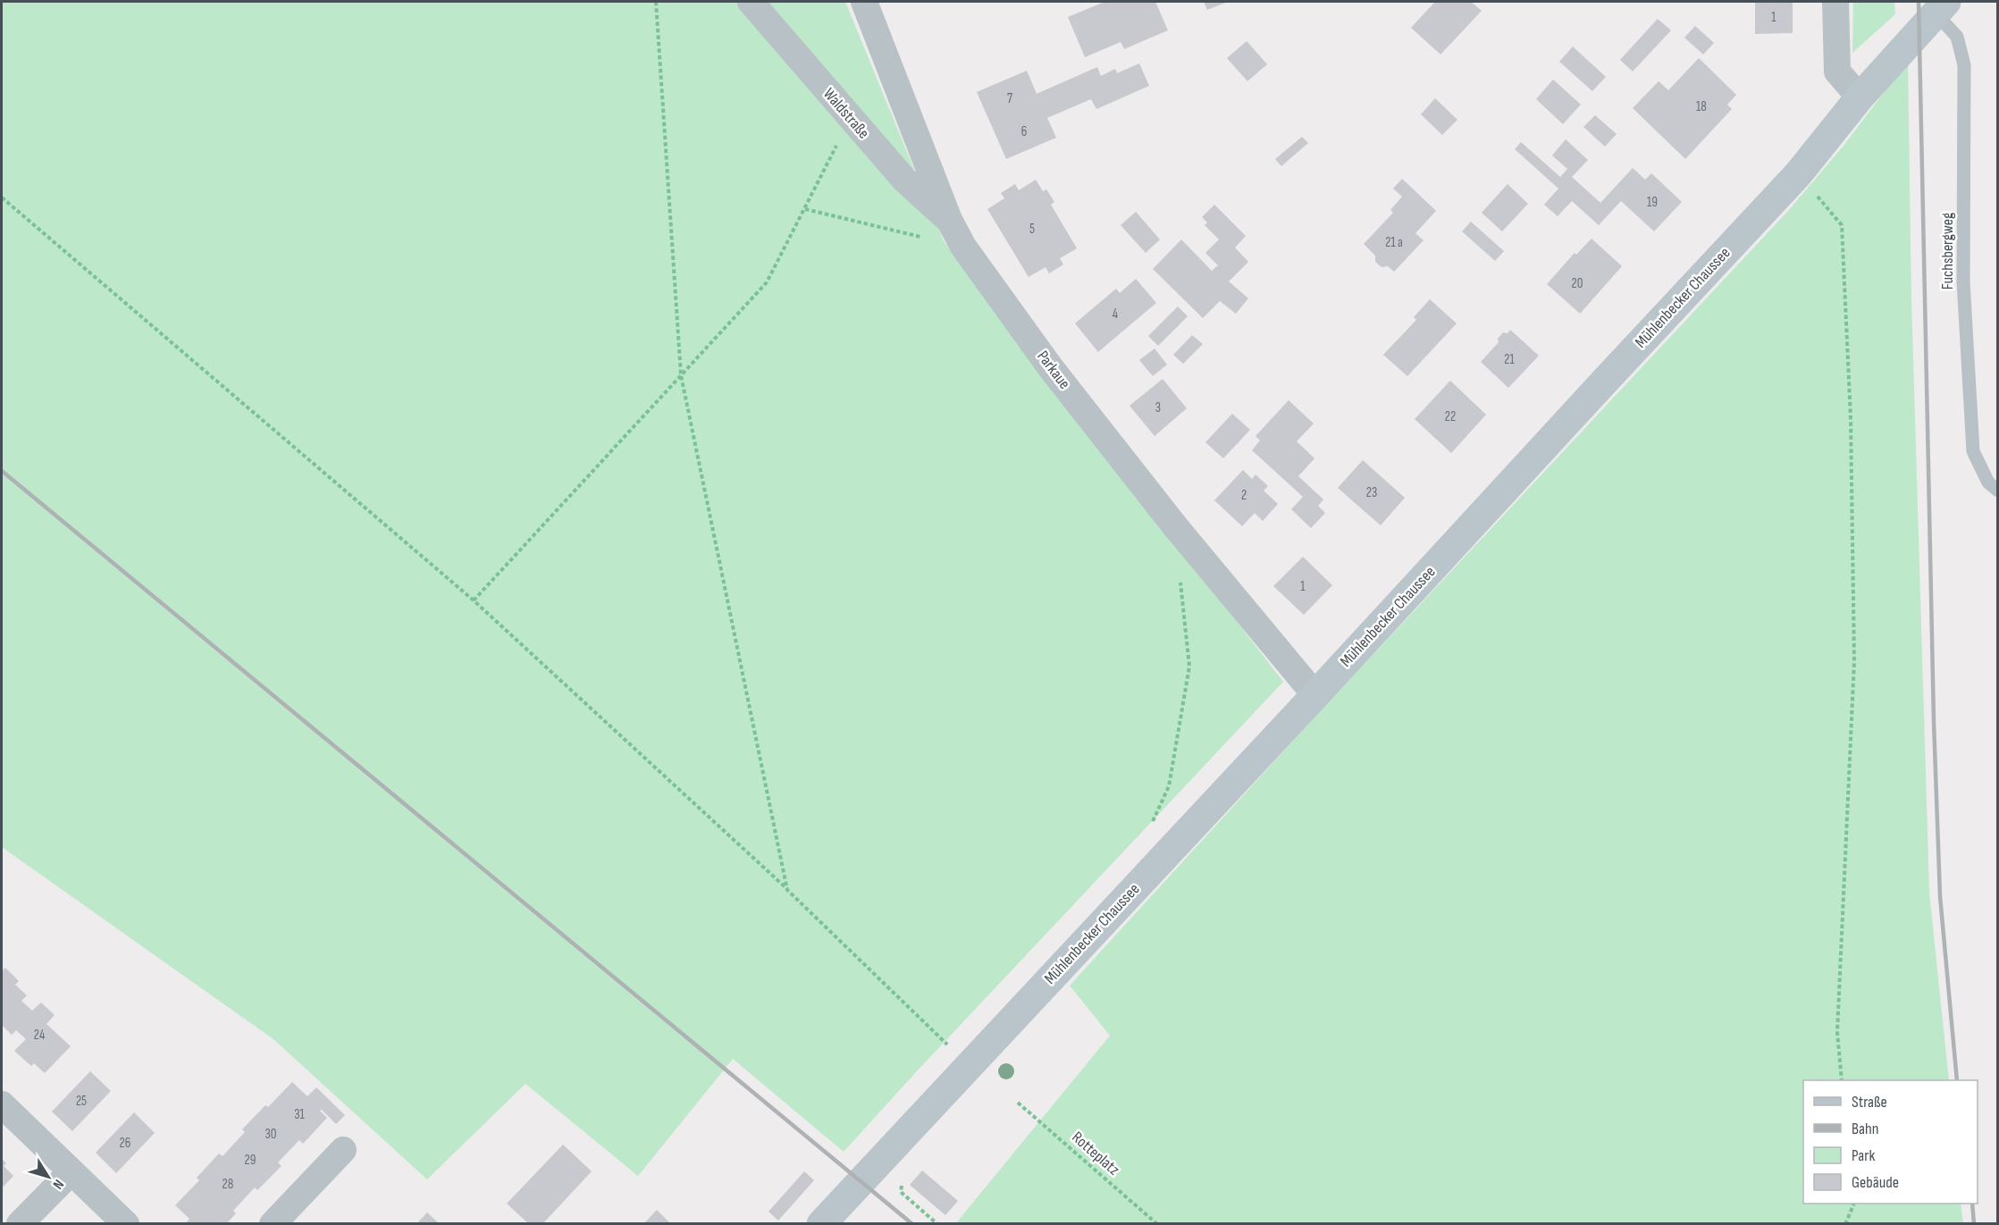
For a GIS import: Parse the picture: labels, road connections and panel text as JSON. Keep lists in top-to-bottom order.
{
  "streets": {
    "main road": ["Mühlenbecker Chaussee"],
    "street": ["Waldstraße", "Parkaue"],
    "lane": ["Fuchsbergweg"],
    "path": ["Rotteplatz"]
  },
  "crossings": [
    ["Waldstraße", "Parkaue"],
    ["Fuchsbergweg", "Mühlenbecker Chaussee"],
    ["Mühlenbecker Chaussee", "Parkaue"]
  ],
  "house_numbers": [
    "1",
    "7",
    "18",
    "6",
    "19",
    "5",
    "21 a",
    "20",
    "4",
    "21",
    "3",
    "22",
    "23",
    "2",
    "1",
    "24",
    "25",
    "31",
    "30",
    "26",
    "29",
    "28"
  ],
  "legend": [
    "Straße",
    "Bahn",
    "Park",
    "Gebäude"
  ],
  "north": "bottom right"
}
